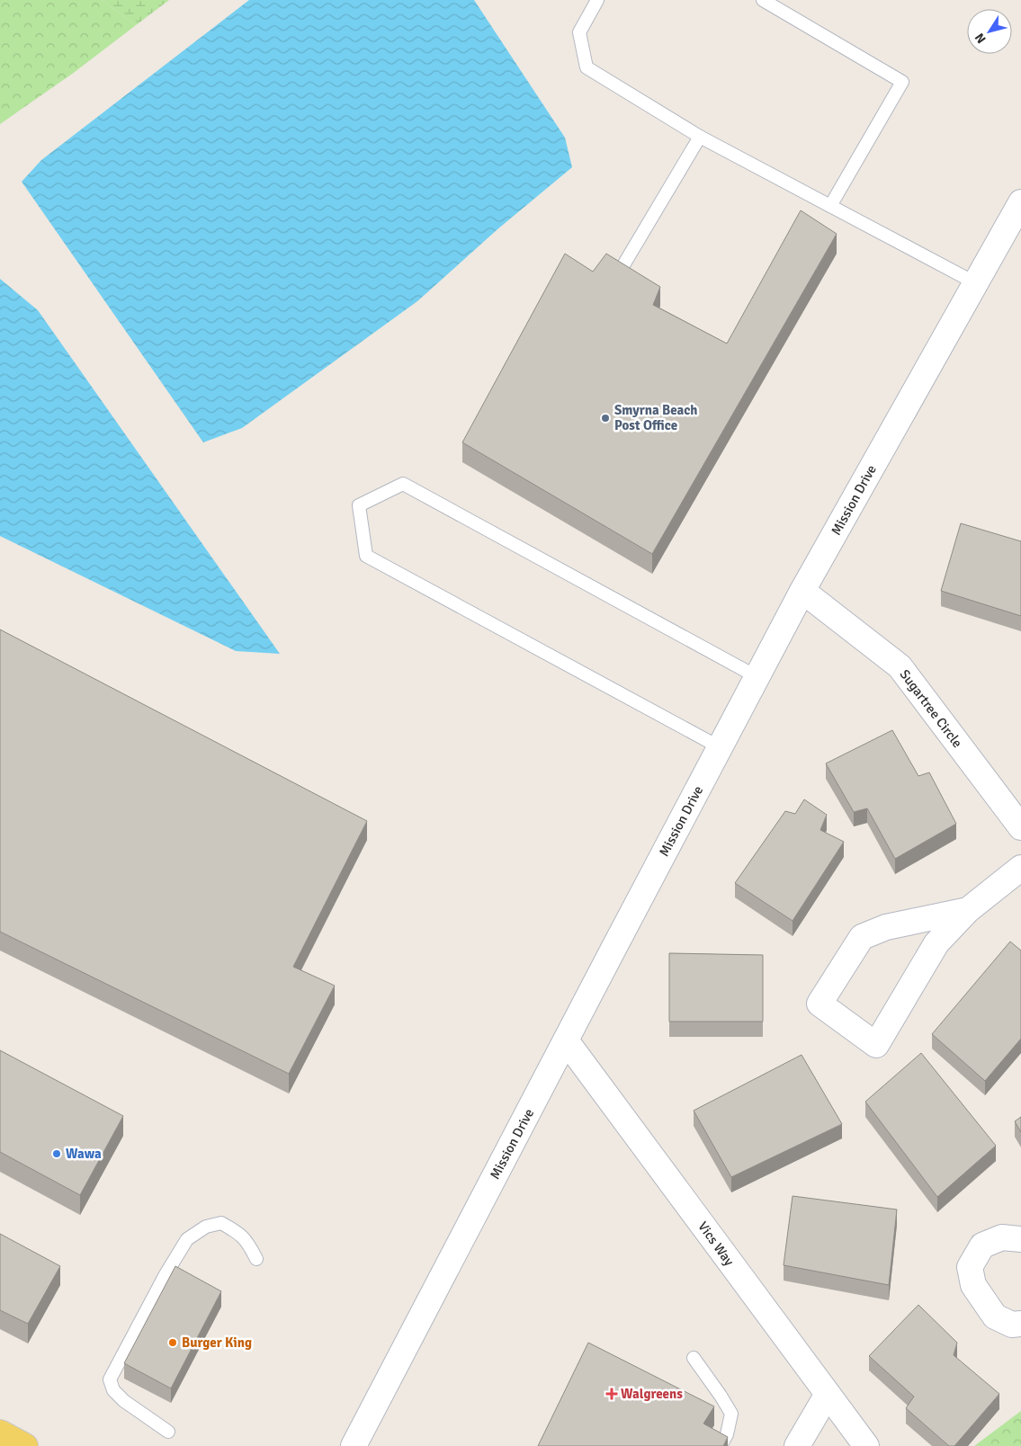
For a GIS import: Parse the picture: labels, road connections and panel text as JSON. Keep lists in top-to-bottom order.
{
  "streets": {
    "street": ["Mission Drive", "Sugartree Circle", "Vics Way"]
  },
  "crossings": [
    ["Mission Drive", "Sugartree Circle"],
    ["Mission Drive", "Vics Way"]
  ],
  "places": {
    "other": ["Smyrna Beach Post Office", "Wawa", "Burger King"],
    "health": ["Walgreens"]
  },
  "north": "bottom left"
}
